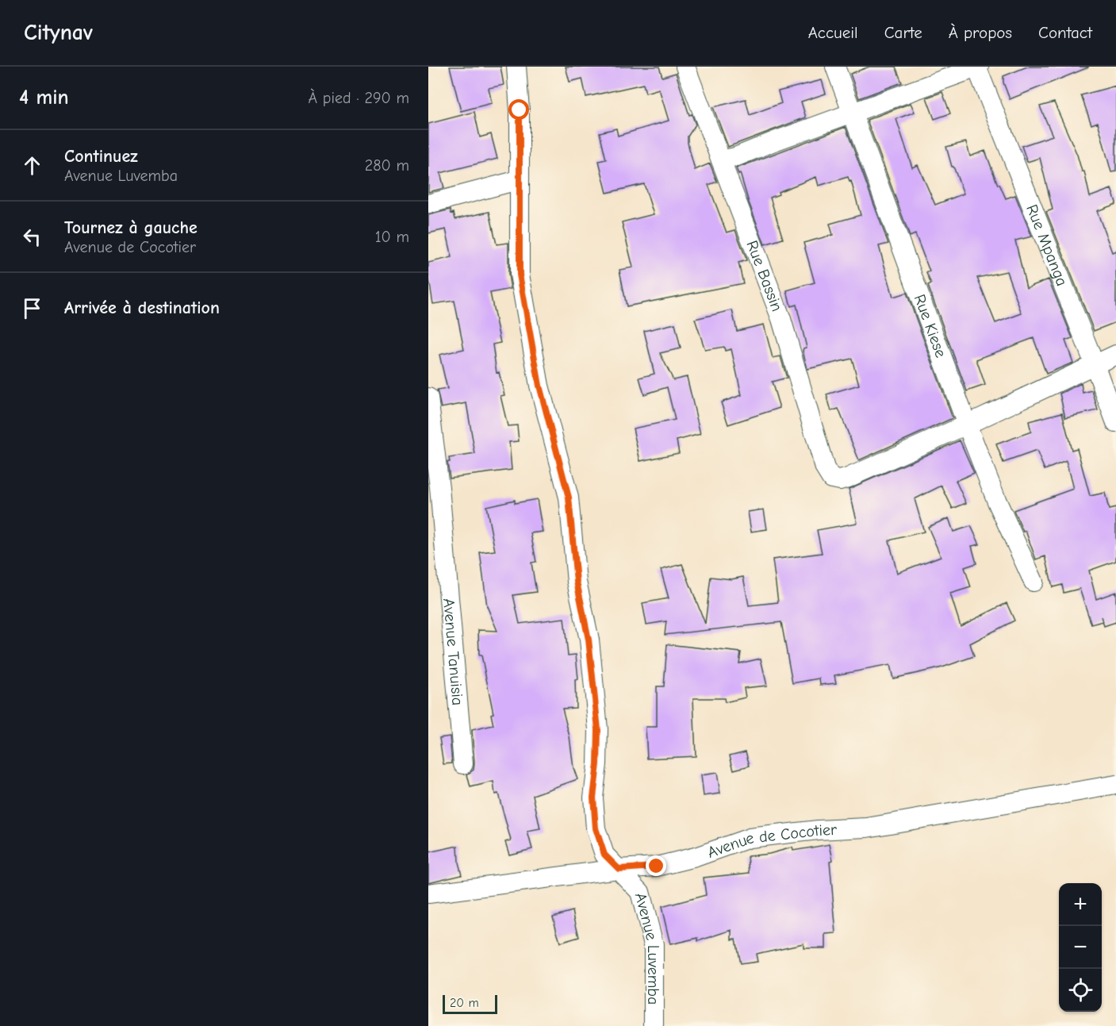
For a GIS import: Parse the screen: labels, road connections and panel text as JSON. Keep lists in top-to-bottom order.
{
  "streets": {
    "street": [
      "Rue Mpanga",
      "Rue Bassin",
      "Rue Kiese",
      "Avenue Tanuisia",
      "Avenue de Cocotier",
      "Avenue Luvemba"
    ]
  },
  "crossings": [
    ["Rue Bassin", "Rue Kiese"],
    ["Avenue de Cocotier", "Avenue Luvemba"]
  ],
  "scale_bar": "20 m",
  "page": {
    "header": "Citynav",
    "nav": [
      "Accueil",
      "Carte",
      "À propos",
      "Contact"
    ],
    "heading": ["4 min", "À pied · 290 m"],
    "list": [
      ["Continuez", "Avenue Luvemba", "280 m"],
      ["Tournez à gauche", "Avenue de Cocotier", "10 m"],
      "Arrivée à destination"
    ],
    "map_buttons": ["+", "−"],
    "scale": "20 m"
  }
}
